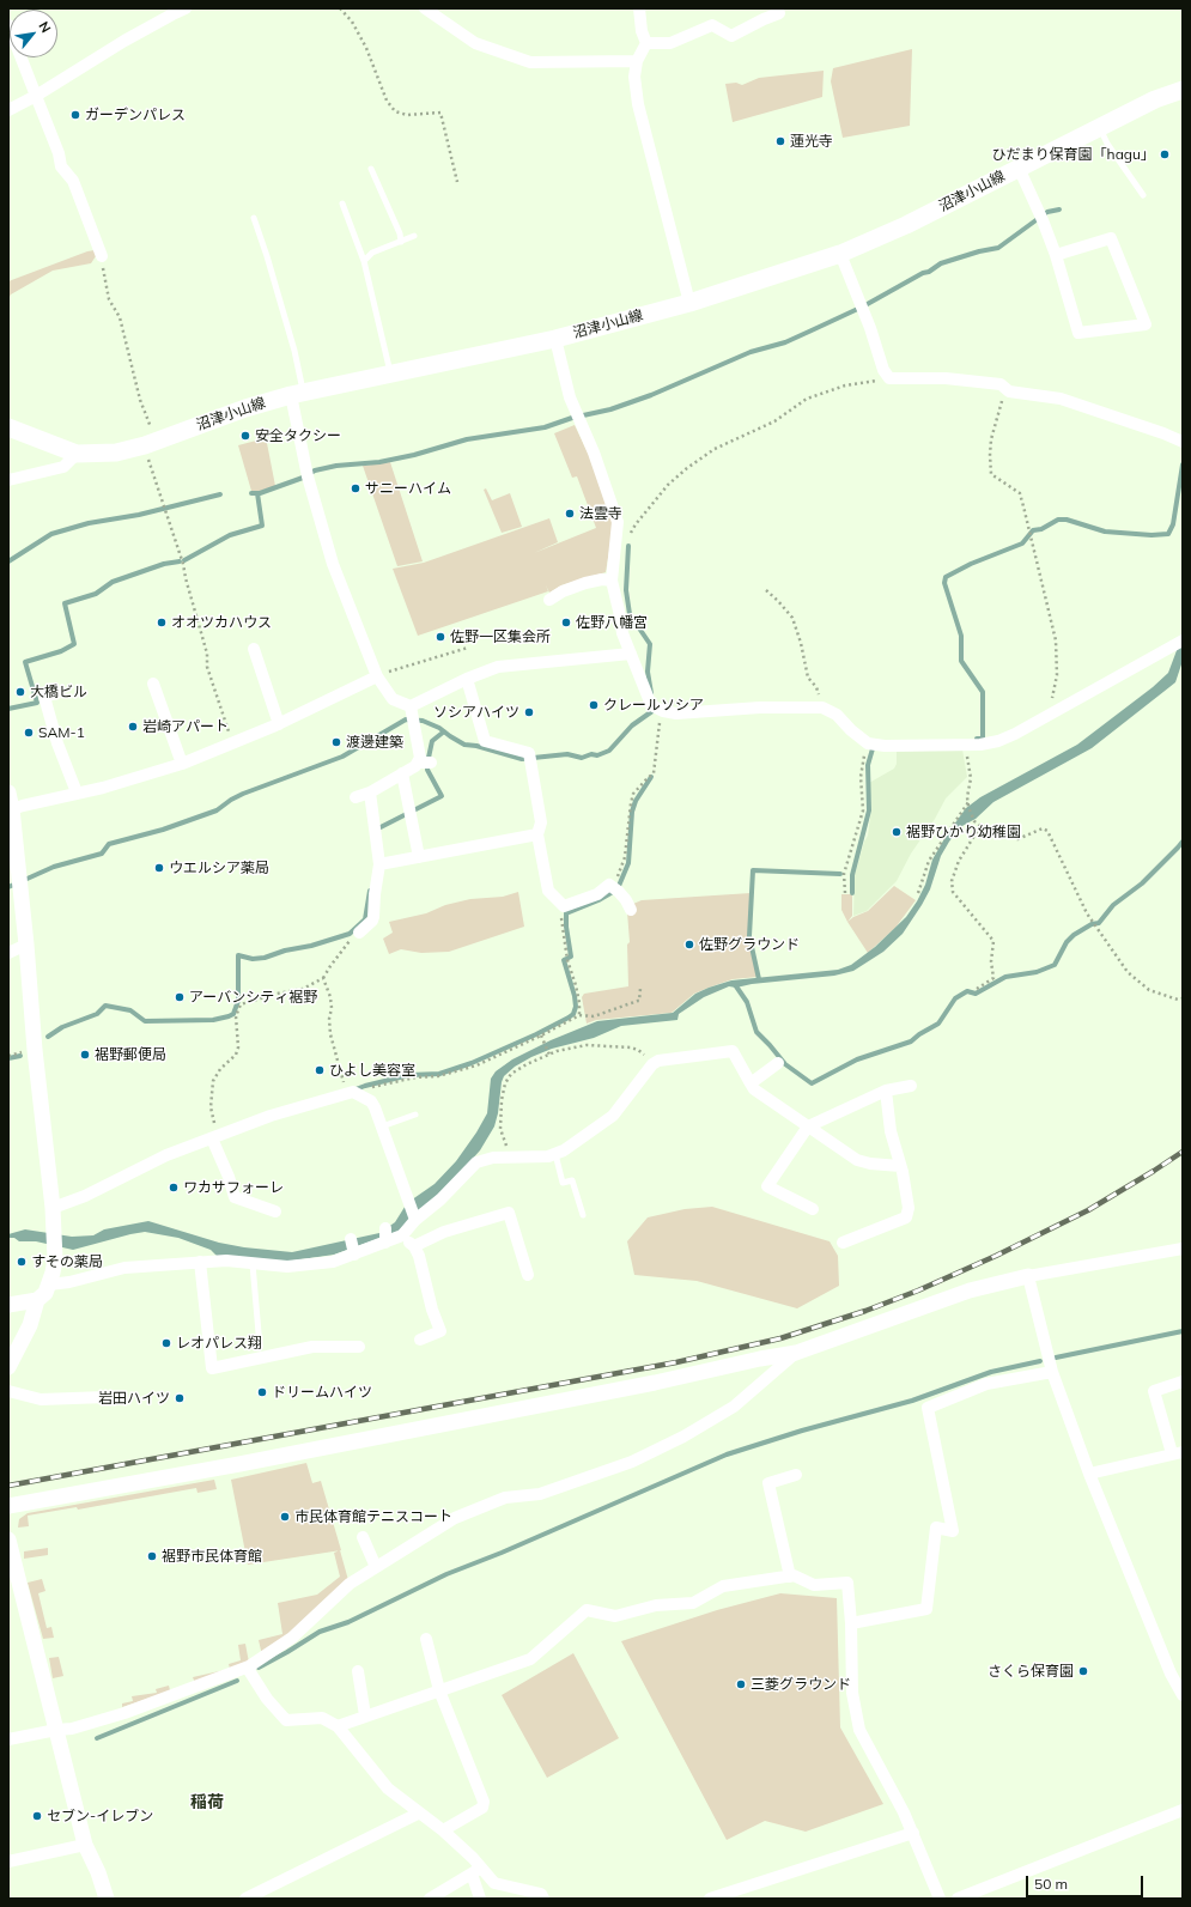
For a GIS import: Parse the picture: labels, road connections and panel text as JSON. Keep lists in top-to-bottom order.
{
  "streets": {
    "main road": ["沼津小山線"]
  },
  "districts": ["稲荷"],
  "places": [
    "ガーデンパレス",
    "蓮光寺",
    "ひだまり保育園「hagu」",
    "安全タクシー",
    "サニーハイム",
    "法雲寺",
    "オオツカハウス",
    "佐野八幡宮",
    "佐野一区集会所",
    "大橋ビル",
    "クレールソシア",
    "ソシアハイツ",
    "岩崎アパート",
    "SAM-1",
    "渡邊建築",
    "裾野ひかり幼稚園",
    "ウエルシア薬局",
    "佐野グラウンド",
    "アーバンシティ裾野",
    "裾野郵便局",
    "ひよし美容室",
    "ワカサフォーレ",
    "すその薬局",
    "レオパレス翔",
    "ドリームハイツ",
    "岩田ハイツ",
    "市民体育館テニスコート",
    "裾野市民体育館",
    "さくら保育園",
    "三菱グラウンド",
    "セブン-イレブン"
  ],
  "scale_bar": "50 m",
  "north": "top right"
}
